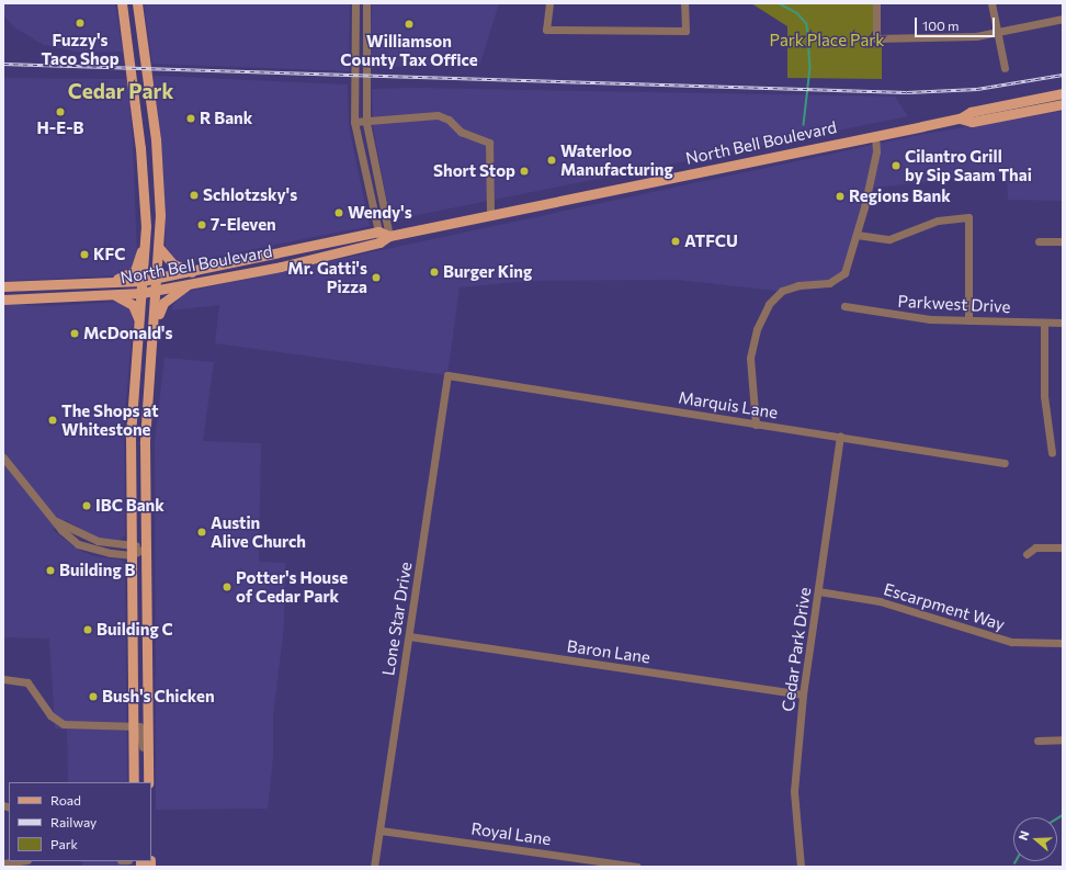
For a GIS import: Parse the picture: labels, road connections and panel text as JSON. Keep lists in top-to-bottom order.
{
  "streets": {
    "main road": ["North Bell Boulevard"],
    "street": [
      "Parkwest Drive",
      "Marquis Lane",
      "Escarpment Way",
      "Lone Star Drive",
      "Cedar Park Drive",
      "Baron Lane",
      "Royal Lane"
    ]
  },
  "crossings": [
    ["Marquis Lane", "Lone Star Drive"],
    ["Marquis Lane", "Cedar Park Drive"],
    ["Escarpment Way", "Cedar Park Drive"],
    ["Lone Star Drive", "Baron Lane"],
    ["Lone Star Drive", "Royal Lane"],
    ["Cedar Park Drive", "Baron Lane"]
  ],
  "districts": ["Cedar Park"],
  "parks": ["Park Place Park"],
  "places": [
    "Fuzzy's Taco Shop",
    "Williamson County Tax Office",
    "H-E-B",
    "R Bank",
    "Waterloo Manufacturing",
    "Cilantro Grill by Sip Saam Thai",
    "Short Stop",
    "Schlotzsky's",
    "Regions Bank",
    "Wendy's",
    "7-Eleven",
    "ATFCU",
    "KFC",
    "Burger King",
    "Mr. Gatti's Pizza",
    "McDonald's",
    "The Shops at Whitestone",
    "IBC Bank",
    "Austin Alive Church",
    "Building B",
    "Potter's House of Cedar Park",
    "Building C",
    "Bush's Chicken"
  ],
  "legend": ["Road", "Railway", "Park"],
  "scale_bar": "100 m",
  "north": "left"
}
